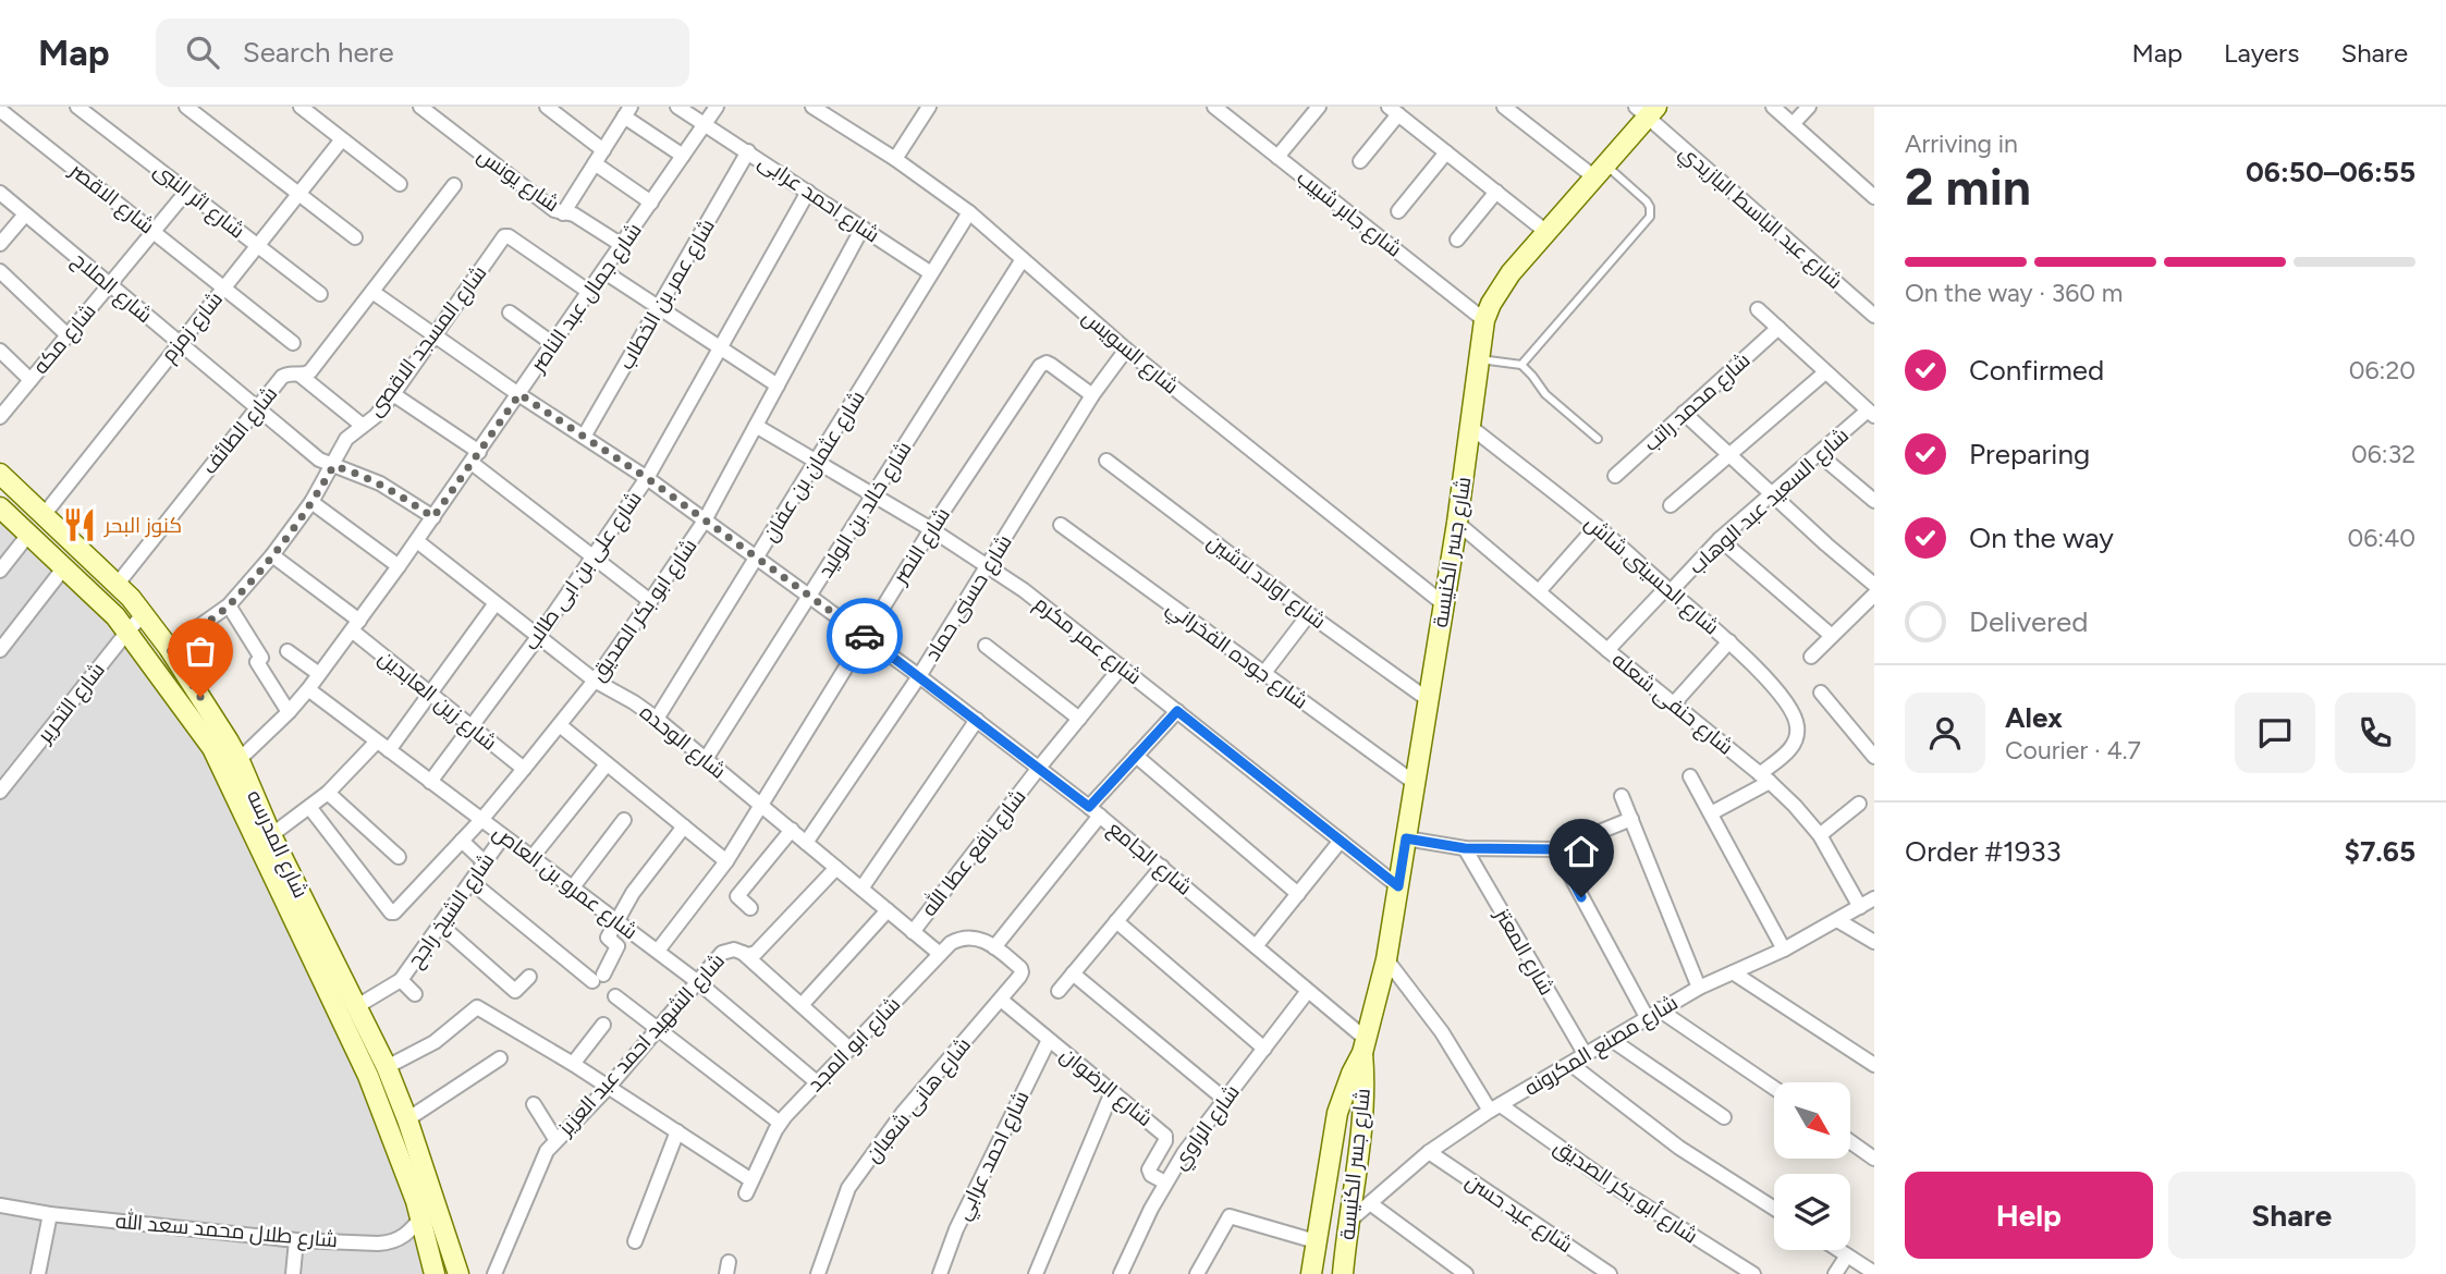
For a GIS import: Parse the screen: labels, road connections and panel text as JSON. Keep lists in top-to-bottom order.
{
  "streets": {
    "main road": ["شارع جسر الكنيسة", "شارع المدرسه"],
    "street": [
      "شارع يونس",
      "شارع الاقصر",
      "شارع احمد عرابى",
      "شارع اثر النبى",
      "شارع جابر شبيب",
      "شارع عبد الباسط البازيدي",
      "شارع الملاح",
      "شارع عمر بن الخطاب",
      "شارع جمال عبد الناصر",
      "شارع زمزم",
      "شارع مكه",
      "شارع المسجد الاقصى",
      "شارع السويس",
      "شارع محمد راتب",
      "شارع الطائف",
      "شارع عثمان بن عفان",
      "شارع السعيد عبد الوهاب",
      "شارع خالد بن الوليد",
      "شارع النصر",
      "شارع على بن ابى طالب",
      "شارع الحسينى شاش",
      "شارع اولاد لاشين",
      "شارع حسنى حماد",
      "شارع ابو بكر الصديق",
      "شارع عمر مكرم",
      "شارع جوده الفخراني",
      "شارع زين العابدين",
      "شارع التحرير",
      "شارع حنفى شعله",
      "شارع الوحده",
      "شارع نافع عطا الله",
      "شارع الجامع",
      "شارع عمرو بن العاص",
      "شارع الشيخ راجح",
      "شارع المعتز",
      "شارع الشهيد احمد عبد العزيز",
      "شارع ابو المجد",
      "شارع مصنع المكرونه",
      "شارع الرضوان",
      "شارع هانى شعبان",
      "شارع الراوي",
      "شارع احمد عرابي",
      "شارع أبو بكر الصديق",
      "شارع عيد حسن",
      "شارع طلال محمد سعد الله"
    ]
  },
  "crossings": [
    ["شارع يونس", "شارع جمال عبد الناصر"],
    ["شارع الاقصر", "شارع زمزم"],
    ["شارع الاقصر", "شارع مكه"],
    ["شارع احمد عرابى", "شارع عمر بن الخطاب"],
    ["شارع احمد عرابى", "شارع جمال عبد الناصر"],
    ["شارع احمد عرابى", "شارع عثمان بن عفان"],
    ["شارع احمد عرابى", "شارع على بن ابى طالب"],
    ["شارع احمد عرابى", "شارع ابو بكر الصديق"],
    ["شارع اثر النبى", "شارع زمزم"],
    ["شارع اثر النبى", "شارع مكه"],
    ["شارع جابر شبيب", "شارع جسر الكنيسة"],
    ["شارع عبد الباسط البازيدي", "شارع جسر الكنيسة"],
    ["شارع الملاح", "شارع جمال عبد الناصر"],
    ["شارع الملاح", "شارع زمزم"],
    ["شارع الملاح", "شارع مكه"],
    ["شارع الملاح", "شارع المسجد الاقصى"],
    ["شارع الملاح", "شارع الطائف"],
    ["شارع عمر بن الخطاب", "شارع الجامع"],
    ["شارع جمال عبد الناصر", "شارع المسجد الاقصى"],
    ["شارع جمال عبد الناصر", "شارع زين العابدين"],
    ["شارع جمال عبد الناصر", "شارع الوحده"],
    ["شارع جمال عبد الناصر", "شارع المدرسه"],
    ["شارع جمال عبد الناصر", "شارع الجامع"],
    ["شارع جمال عبد الناصر", "شارع عمرو بن العاص"],
    ["شارع زمزم", "شارع المدرسه"],
    ["شارع المسجد الاقصى", "شارع زين العابدين"],
    ["شارع المسجد الاقصى", "شارع المدرسه"],
    ["شارع المسجد الاقصى", "شارع الجامع"],
    ["شارع السويس", "شارع عثمان بن عفان"],
    ["شارع السويس", "شارع خالد بن الوليد"],
    ["شارع السويس", "شارع جسر الكنيسة"],
    ["شارع السويس", "شارع حسنى حماد"],
    ["شارع الطائف", "شارع المدرسه"],
    ["شارع الطائف", "شارع الجامع"],
    ["شارع عثمان بن عفان", "شارع عمر مكرم"],
    ["شارع عثمان بن عفان", "شارع الوحده"],
    ["شارع عثمان بن عفان", "شارع الجامع"],
    ["شارع السعيد عبد الوهاب", "شارع الحسينى شاش"],
    ["شارع السعيد عبد الوهاب", "شارع حنفى شعله"],
    ["شارع خالد بن الوليد", "شارع عمر مكرم"],
    ["شارع خالد بن الوليد", "شارع الوحده"],
    ["شارع خالد بن الوليد", "شارع الجامع"],
    ["شارع النصر", "شارع حسنى حماد"],
    ["شارع النصر", "شارع عمر مكرم"],
    ["شارع النصر", "شارع الوحده"],
    ["شارع النصر", "شارع الجامع"],
    ["شارع النصر", "شارع عمرو بن العاص"],
    ["شارع جسر الكنيسة", "شارع الحسينى شاش"],
    ["شارع جسر الكنيسة", "شارع اولاد لاشين"],
    ["شارع جسر الكنيسة", "شارع عمر مكرم"],
    ["شارع جسر الكنيسة", "شارع جوده الفخراني"],
    ["شارع جسر الكنيسة", "شارع حنفى شعله"],
    ["شارع جسر الكنيسة", "شارع الجامع"],
    ["شارع جسر الكنيسة", "شارع مصنع المكرونه"],
    ["شارع على بن ابى طالب", "شارع زين العابدين"],
    ["شارع على بن ابى طالب", "شارع الوحده"],
    ["شارع على بن ابى طالب", "شارع الجامع"],
    ["شارع على بن ابى طالب", "شارع عمرو بن العاص"],
    ["شارع الحسينى شاش", "شارع حنفى شعله"],
    ["شارع حسنى حماد", "شارع عمر مكرم"],
    ["شارع حسنى حماد", "شارع الوحده"],
    ["شارع حسنى حماد", "شارع الجامع"],
    ["شارع ابو بكر الصديق", "شارع عمر مكرم"],
    ["شارع ابو بكر الصديق", "شارع زين العابدين"],
    ["شارع ابو بكر الصديق", "شارع الوحده"],
    ["شارع ابو بكر الصديق", "شارع الجامع"],
    ["شارع ابو بكر الصديق", "شارع عمرو بن العاص"],
    ["شارع عمر مكرم", "شارع نافع عطا الله"],
    ["شارع التحرير", "شارع المدرسه"],
    ["شارع حنفى شعله", "شارع مصنع المكرونه"],
    ["شارع الوحده", "شارع نافع عطا الله"],
    ["شارع الوحده", "شارع الشهيد احمد عبد العزيز"],
    ["شارع الوحده", "شارع ابو المجد"],
    ["شارع المدرسه", "شارع الشيخ راجح"],
    ["شارع المدرسه", "شارع طلال محمد سعد الله"],
    ["شارع نافع عطا الله", "شارع الجامع"],
    ["شارع الجامع", "شارع الراوي"],
    ["شارع عمرو بن العاص", "شارع الشيخ راجح"],
    ["شارع عمرو بن العاص", "شارع الشهيد احمد عبد العزيز"],
    ["شارع عمرو بن العاص", "شارع ابو المجد"],
    ["شارع المعتز", "شارع مصنع المكرونه"],
    ["شارع ابو المجد", "شارع هانى شعبان"],
    ["شارع مصنع المكرونه", "شارع أبو بكر الصديق"],
    ["شارع مصنع المكرونه", "شارع عيد حسن"],
    ["شارع الرضوان", "شارع هانى شعبان"],
    ["شارع الرضوان", "شارع الراوي"],
    ["شارع الرضوان", "شارع احمد عرابي"]
  ],
  "places": {
    "restaurant": ["كنوز البحر"]
  },
  "north": "bottom right",
  "page": {
    "header": "Map",
    "search": "Search here",
    "nav": ["Map", "Layers", "Share"],
    "heading": ["2 min", "Arriving in", "06:50–06:55"],
    "panel": [
      "Alex",
      "Courier · 4.7",
      "Order #1933",
      "$7.65"
    ],
    "bar": "On the way · 360 m",
    "list": [
      ["Confirmed", "06:20"],
      ["Preparing", "06:32"],
      ["On the way", "06:40"],
      "Delivered"
    ],
    "buttons": ["Help", "Share"]
  }
}
